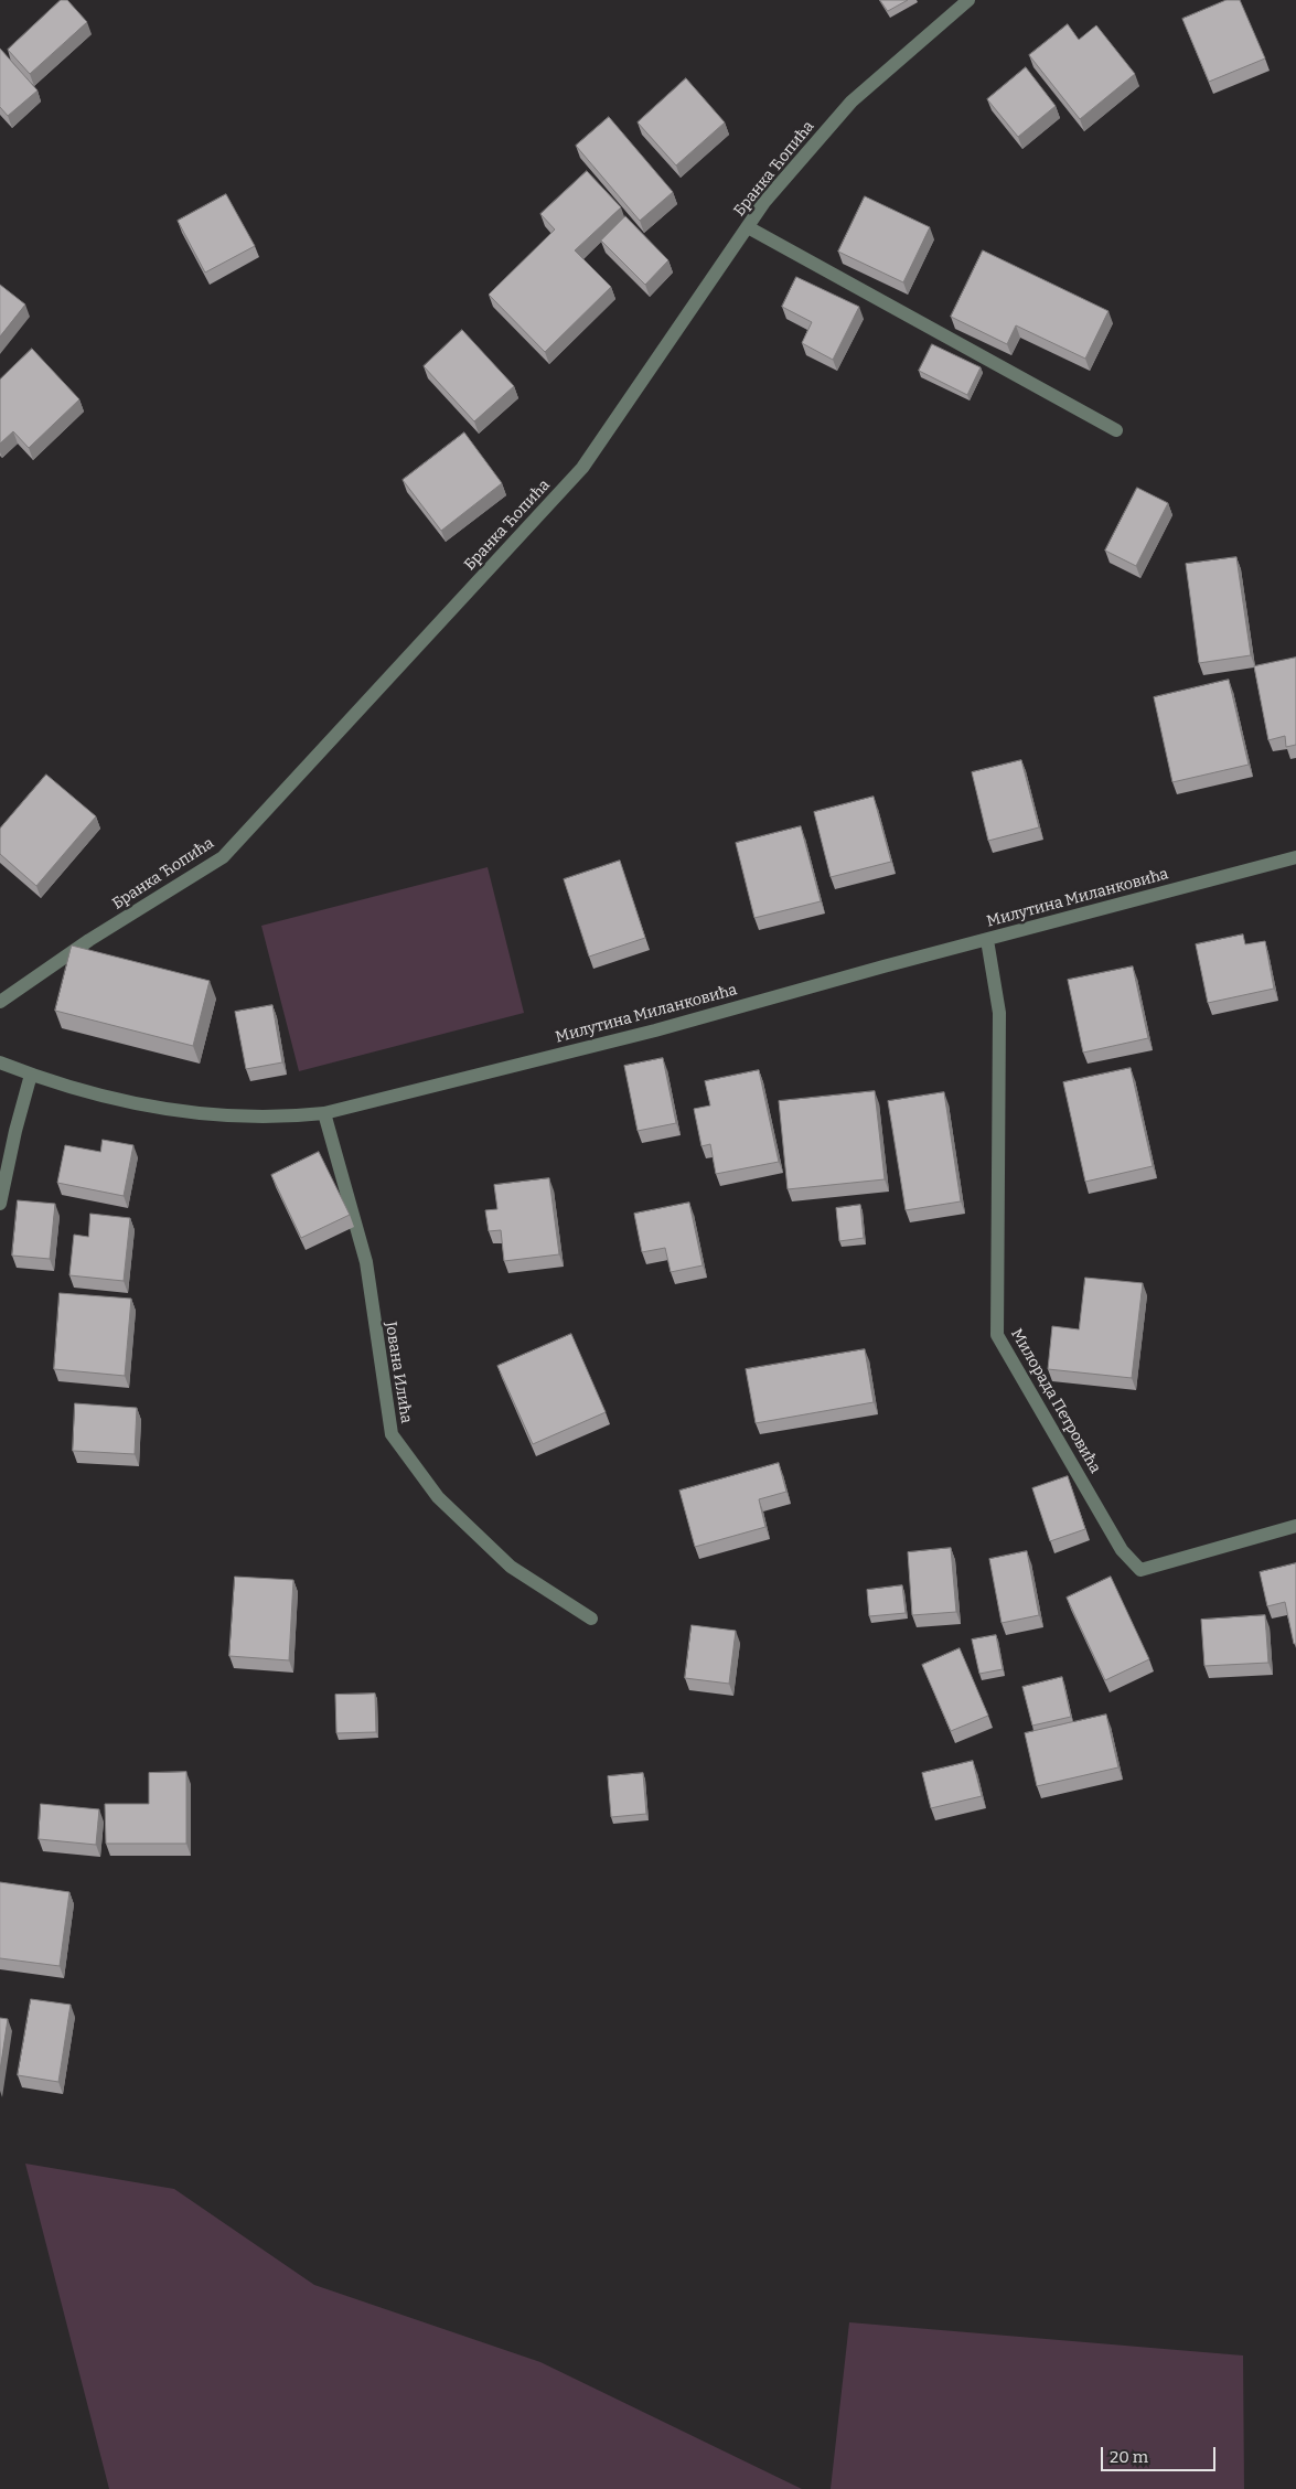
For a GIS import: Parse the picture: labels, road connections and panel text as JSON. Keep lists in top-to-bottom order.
{
  "streets": {
    "street": [
      "Бранка Ћопића",
      "Милутина Миланковића",
      "Јована Илића",
      "Милорада Петровића"
    ]
  },
  "crossings": [
    ["Милутина Миланковића", "Јована Илића"],
    ["Милутина Миланковића", "Милорада Петровића"]
  ],
  "scale_bar": "20 m"
}
